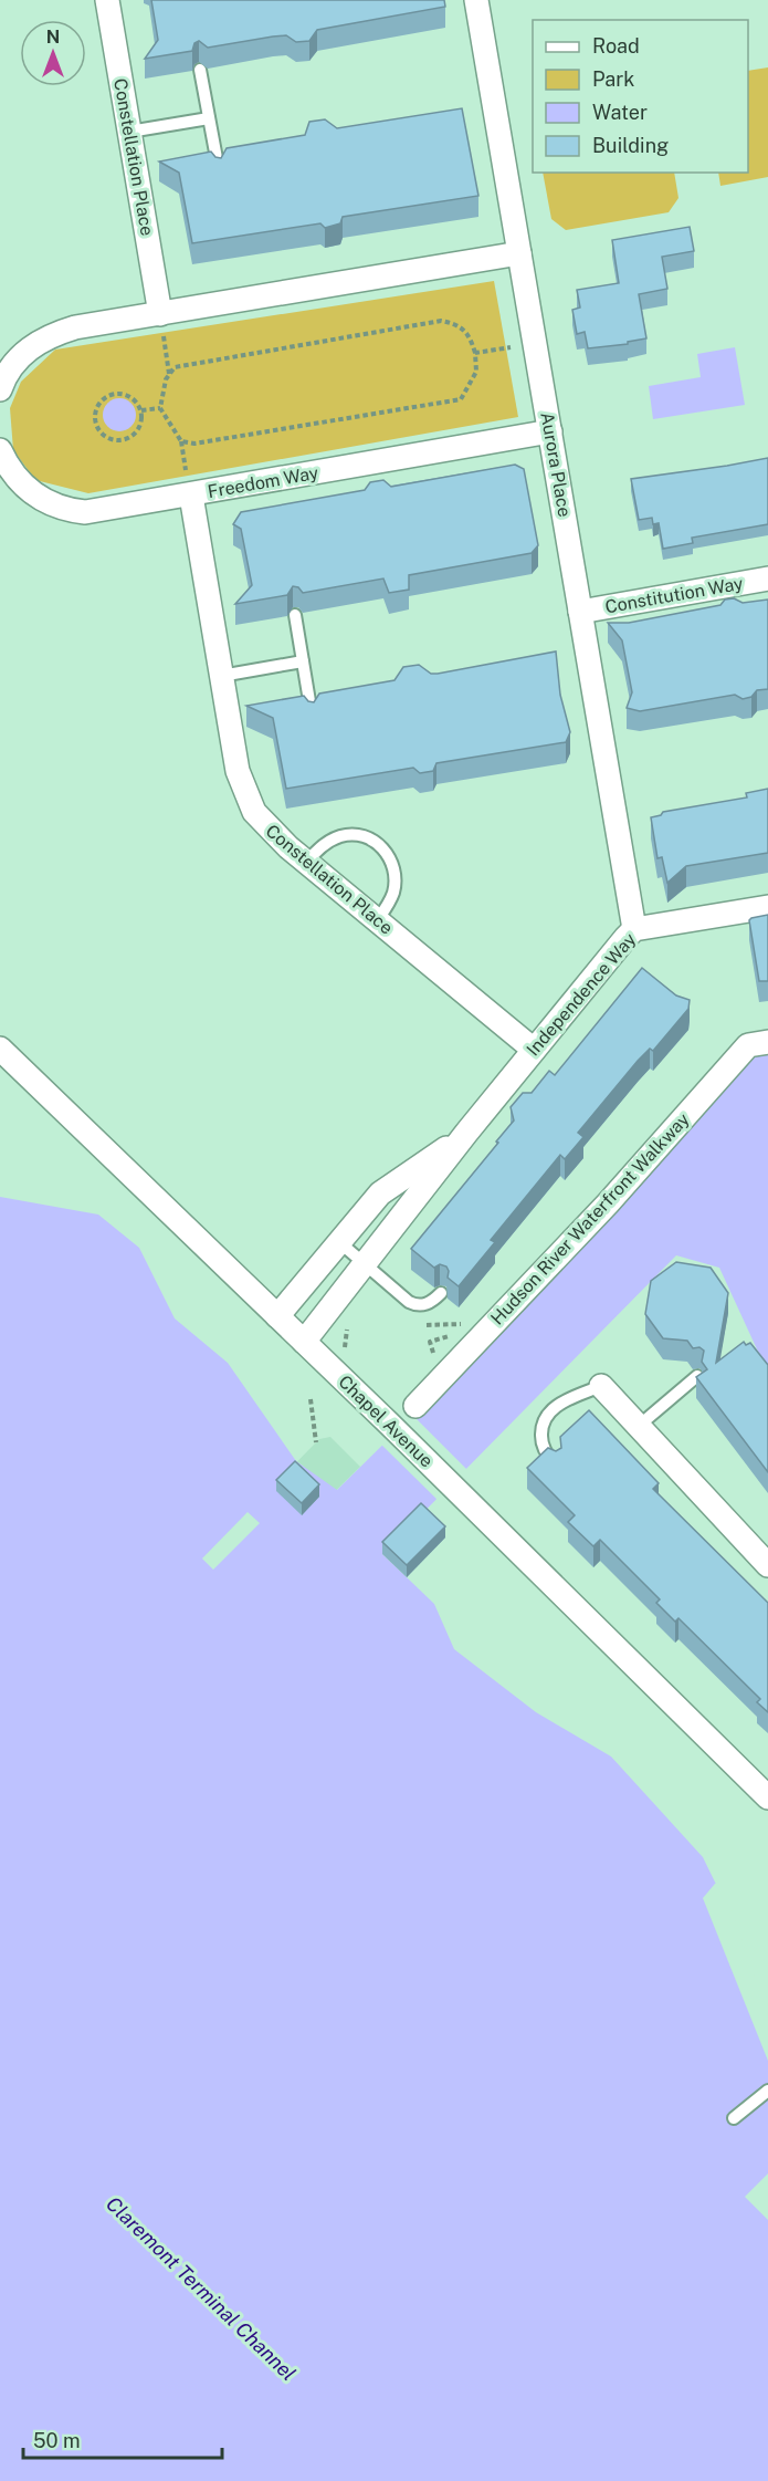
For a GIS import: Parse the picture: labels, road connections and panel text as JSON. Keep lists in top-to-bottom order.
{
  "streets": {
    "street": [
      "Constellation Place",
      "Aurora Place",
      "Freedom Way",
      "Constitution Way",
      "Independence Way",
      "Hudson River Waterfront Walkway",
      "Chapel Avenue"
    ]
  },
  "crossings": [
    ["Constellation Place", "Freedom Way"],
    ["Constellation Place", "Independence Way"],
    ["Aurora Place", "Freedom Way"],
    ["Aurora Place", "Constitution Way"],
    ["Aurora Place", "Independence Way"],
    ["Independence Way", "Chapel Avenue"]
  ],
  "water": ["Claremont Terminal Channel"],
  "legend": [
    "Road",
    "Park",
    "Water",
    "Building"
  ],
  "scale_bar": "50 m",
  "north": "top"
}
